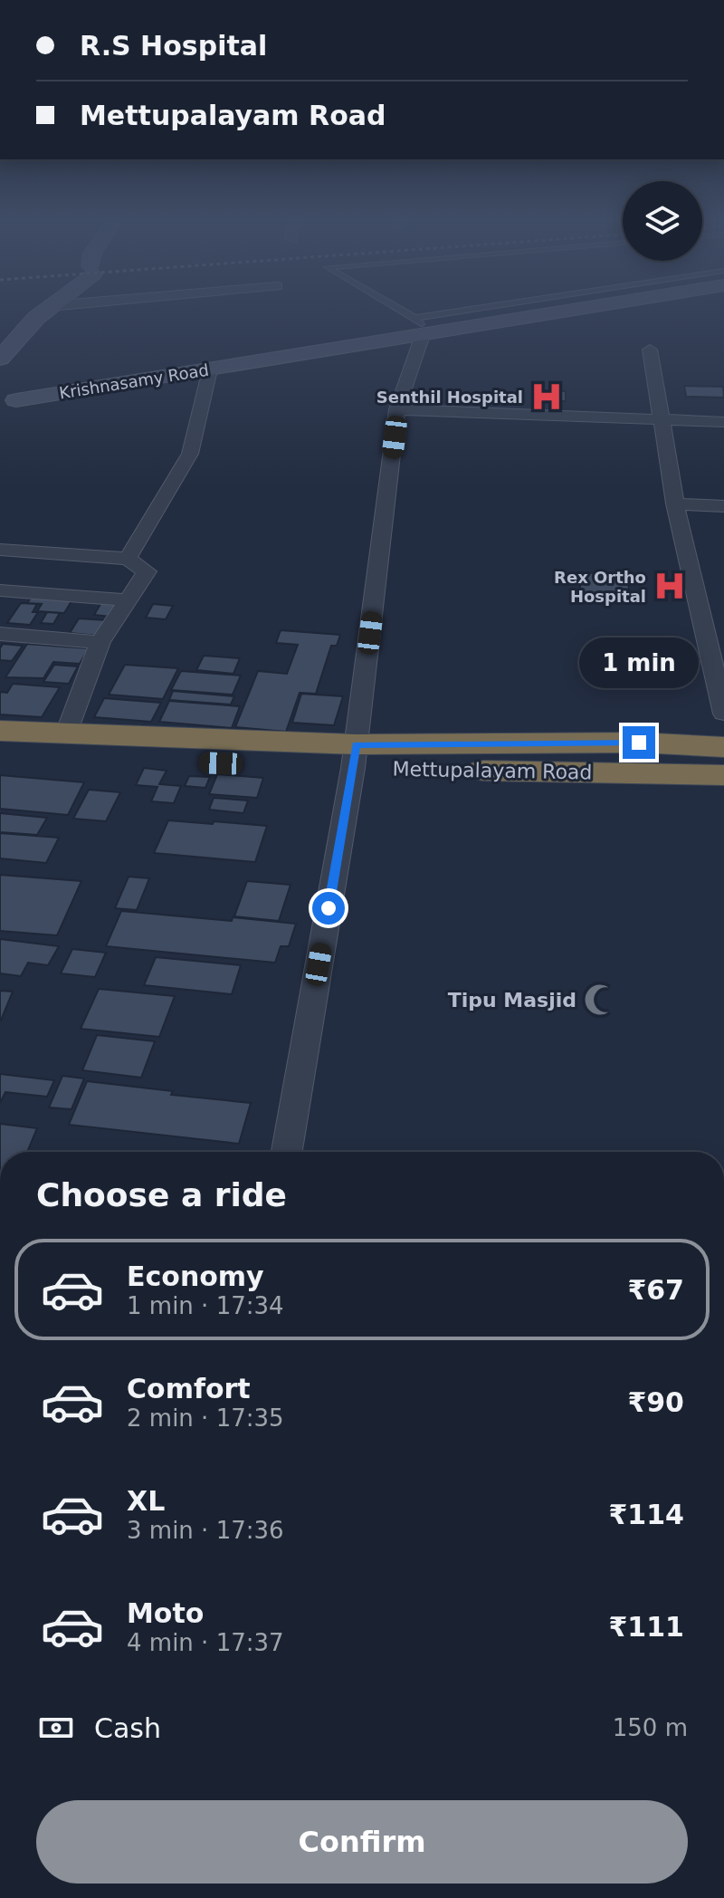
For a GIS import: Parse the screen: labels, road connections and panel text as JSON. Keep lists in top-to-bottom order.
{
  "streets": {
    "highway": ["Mettupalayam Road"],
    "main road": ["Krishnasamy Road"]
  },
  "places": {
    "hospital": ["Senthil Hospital", "Rex Ortho Hospital"],
    "mosque": ["Tipu Masjid"]
  },
  "page": {
    "banner": ["R.S Hospital", "Mettupalayam Road"],
    "bubble": "1 min",
    "heading": "Choose a ride",
    "list": [
      {
        "name": "Economy",
        "note": "1 min · 17:34",
        "value": "₹67"
      },
      {
        "name": "Comfort",
        "note": "2 min · 17:35",
        "value": "₹90"
      },
      {
        "name": "XL",
        "note": "3 min · 17:36",
        "value": "₹114"
      },
      {
        "name": "Moto",
        "note": "4 min · 17:37",
        "value": "₹111"
      }
    ],
    "pay": ["Cash", "150 m"],
    "buttons": "Confirm"
  }
}
